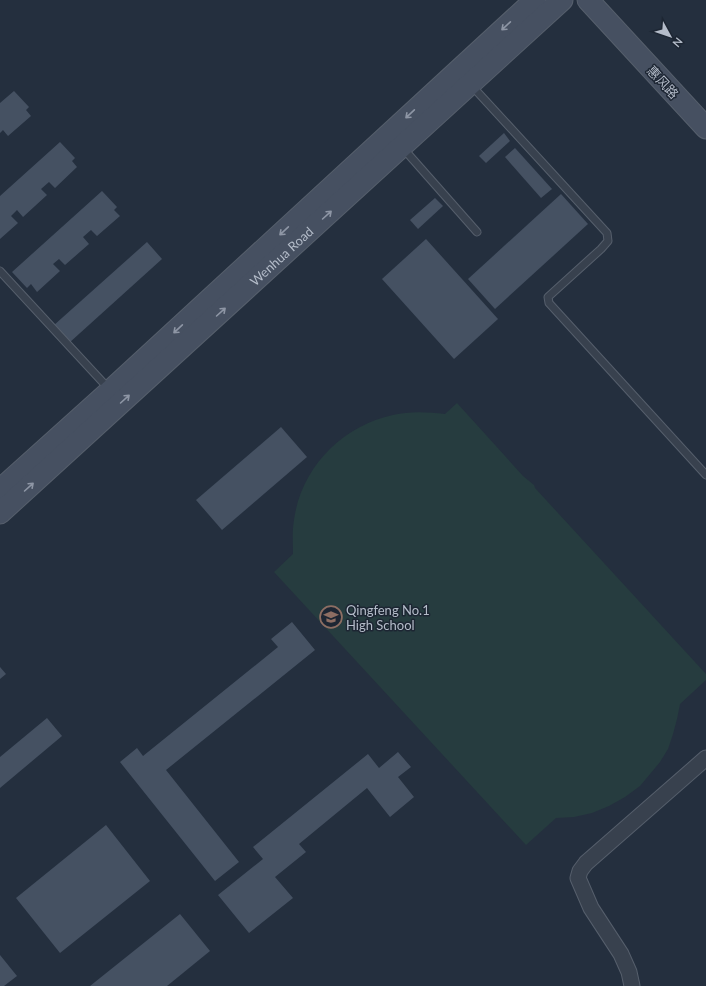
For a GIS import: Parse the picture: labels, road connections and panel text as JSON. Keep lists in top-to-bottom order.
{
  "streets": {
    "main road": ["惠风路", "Wenhua Road"]
  },
  "places": {
    "school or university": ["Qingfeng No.1 High School"]
  },
  "north": "bottom right"
}
